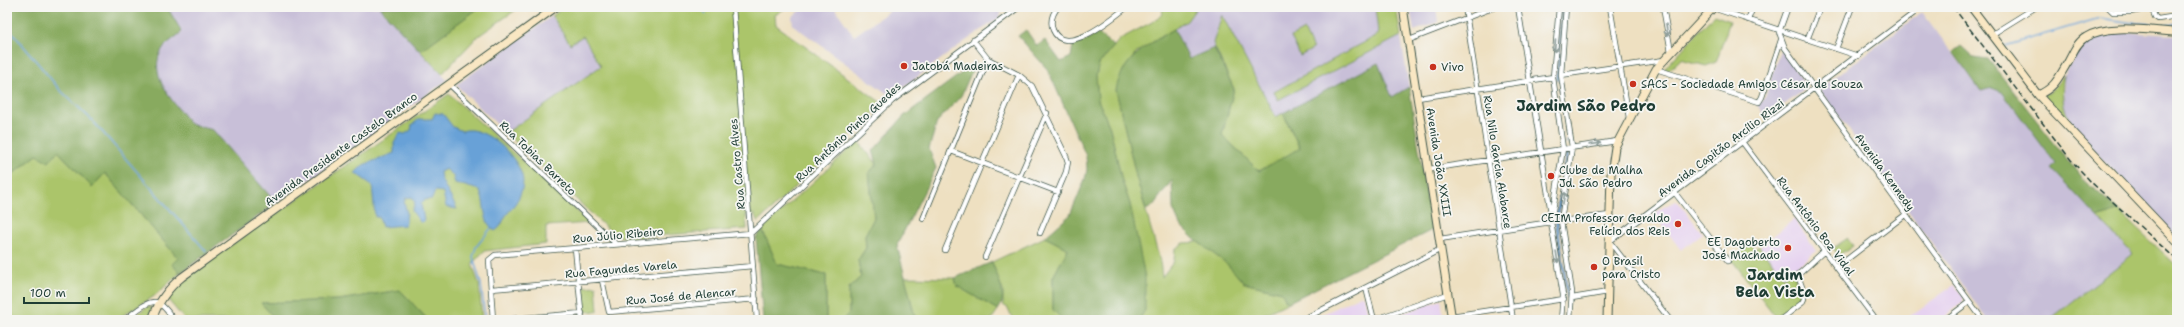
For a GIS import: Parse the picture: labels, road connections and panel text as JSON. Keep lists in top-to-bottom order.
{
  "streets": {
    "street": [
      "Rua Antônio Pinto Guedes",
      "Avenida Capitão Arcílio Rizzi",
      "Avenida Presidente Castelo Branco",
      "Rua Tobias Barreto",
      "Avenida João XXIII",
      "Rua Nilo Garcia Alabarce",
      "Rua Castro Alves",
      "Avenida Kennedy",
      "Rua Antônio Boz Vidal",
      "Rua Júlio Ribeiro",
      "Rua Fagundes Varela",
      "Rua José de Alencar"
    ]
  },
  "crossings": [
    ["Rua Antônio Pinto Guedes", "Rua Castro Alves"],
    ["Rua Antônio Pinto Guedes", "Rua Júlio Ribeiro"],
    ["Avenida Capitão Arcílio Rizzi", "Avenida Kennedy"],
    ["Avenida Capitão Arcílio Rizzi", "Rua Antônio Boz Vidal"],
    ["Avenida Presidente Castelo Branco", "Rua Tobias Barreto"],
    ["Rua Tobias Barreto", "Rua Júlio Ribeiro"],
    ["Rua Castro Alves", "Rua Júlio Ribeiro"],
    ["Rua Castro Alves", "Rua Fagundes Varela"],
    ["Rua Castro Alves", "Rua José de Alencar"],
    ["Rua Júlio Ribeiro", "Rua Fagundes Varela"],
    ["Rua Fagundes Varela", "Rua José de Alencar"]
  ],
  "districts": ["Jardim São Pedro", "Jardim Bela Vista"],
  "places": [
    "Jatobá Madeiras",
    "Vivo",
    "SACS - Sociedade Amigos César de Souza",
    "Clube de Malha Jd. São Pedro",
    "CEIM Professor Geraldo Felício dos Reis",
    "EE Dagoberto José Machado",
    "O Brasil para Cristo"
  ],
  "scale_bar": "100 m"
}
